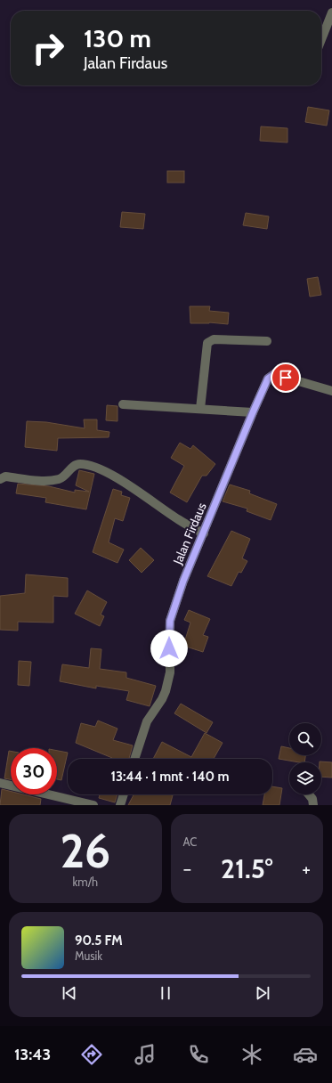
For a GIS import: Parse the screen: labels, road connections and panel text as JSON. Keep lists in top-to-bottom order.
{
  "streets": {
    "street": ["Jalan Firdaus"]
  },
  "page": {
    "turn": ["130 m", "Jalan Firdaus"],
    "limit": "30",
    "trip": "13:44 · 1 mnt · 140 m",
    "tile": [
      ["26", "km/h"],
      "AC"
    ],
    "heat": ["−", "21.5°", "+"],
    "song": ["90.5 FM", "Musik"],
    "tabs": "13:43"
  }
}
